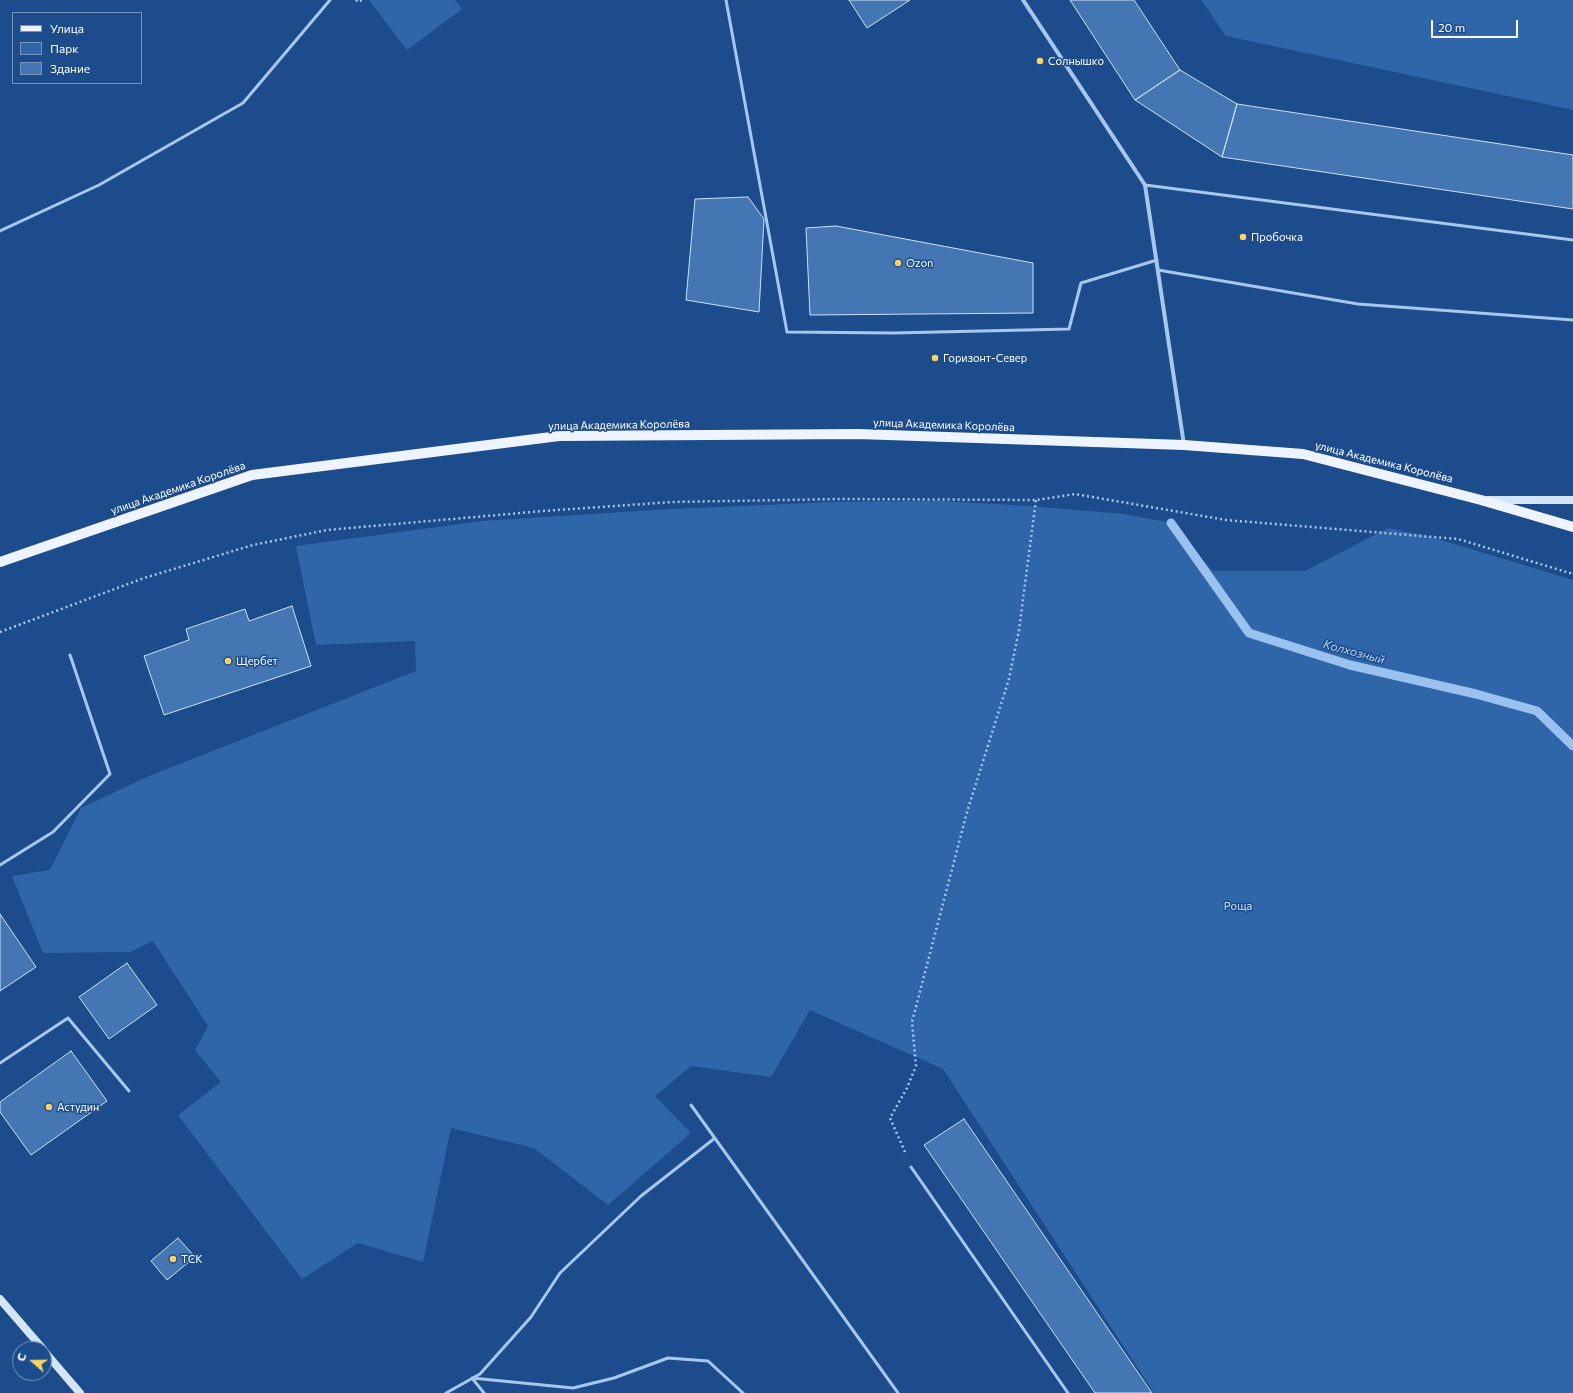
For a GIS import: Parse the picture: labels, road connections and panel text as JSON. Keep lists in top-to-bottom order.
{
  "streets": {
    "main road": ["улица Академика Королёва"]
  },
  "water": ["Колхозный"],
  "parks": ["Роща"],
  "places": [
    "Солнышко",
    "Пробочка",
    "Ozon",
    "Горизонт-Север",
    "Щербет",
    "Астудин",
    "ТСК"
  ],
  "legend": ["Улица", "Парк", "Здание"],
  "scale_bar": "20 m",
  "north": "left"
}
